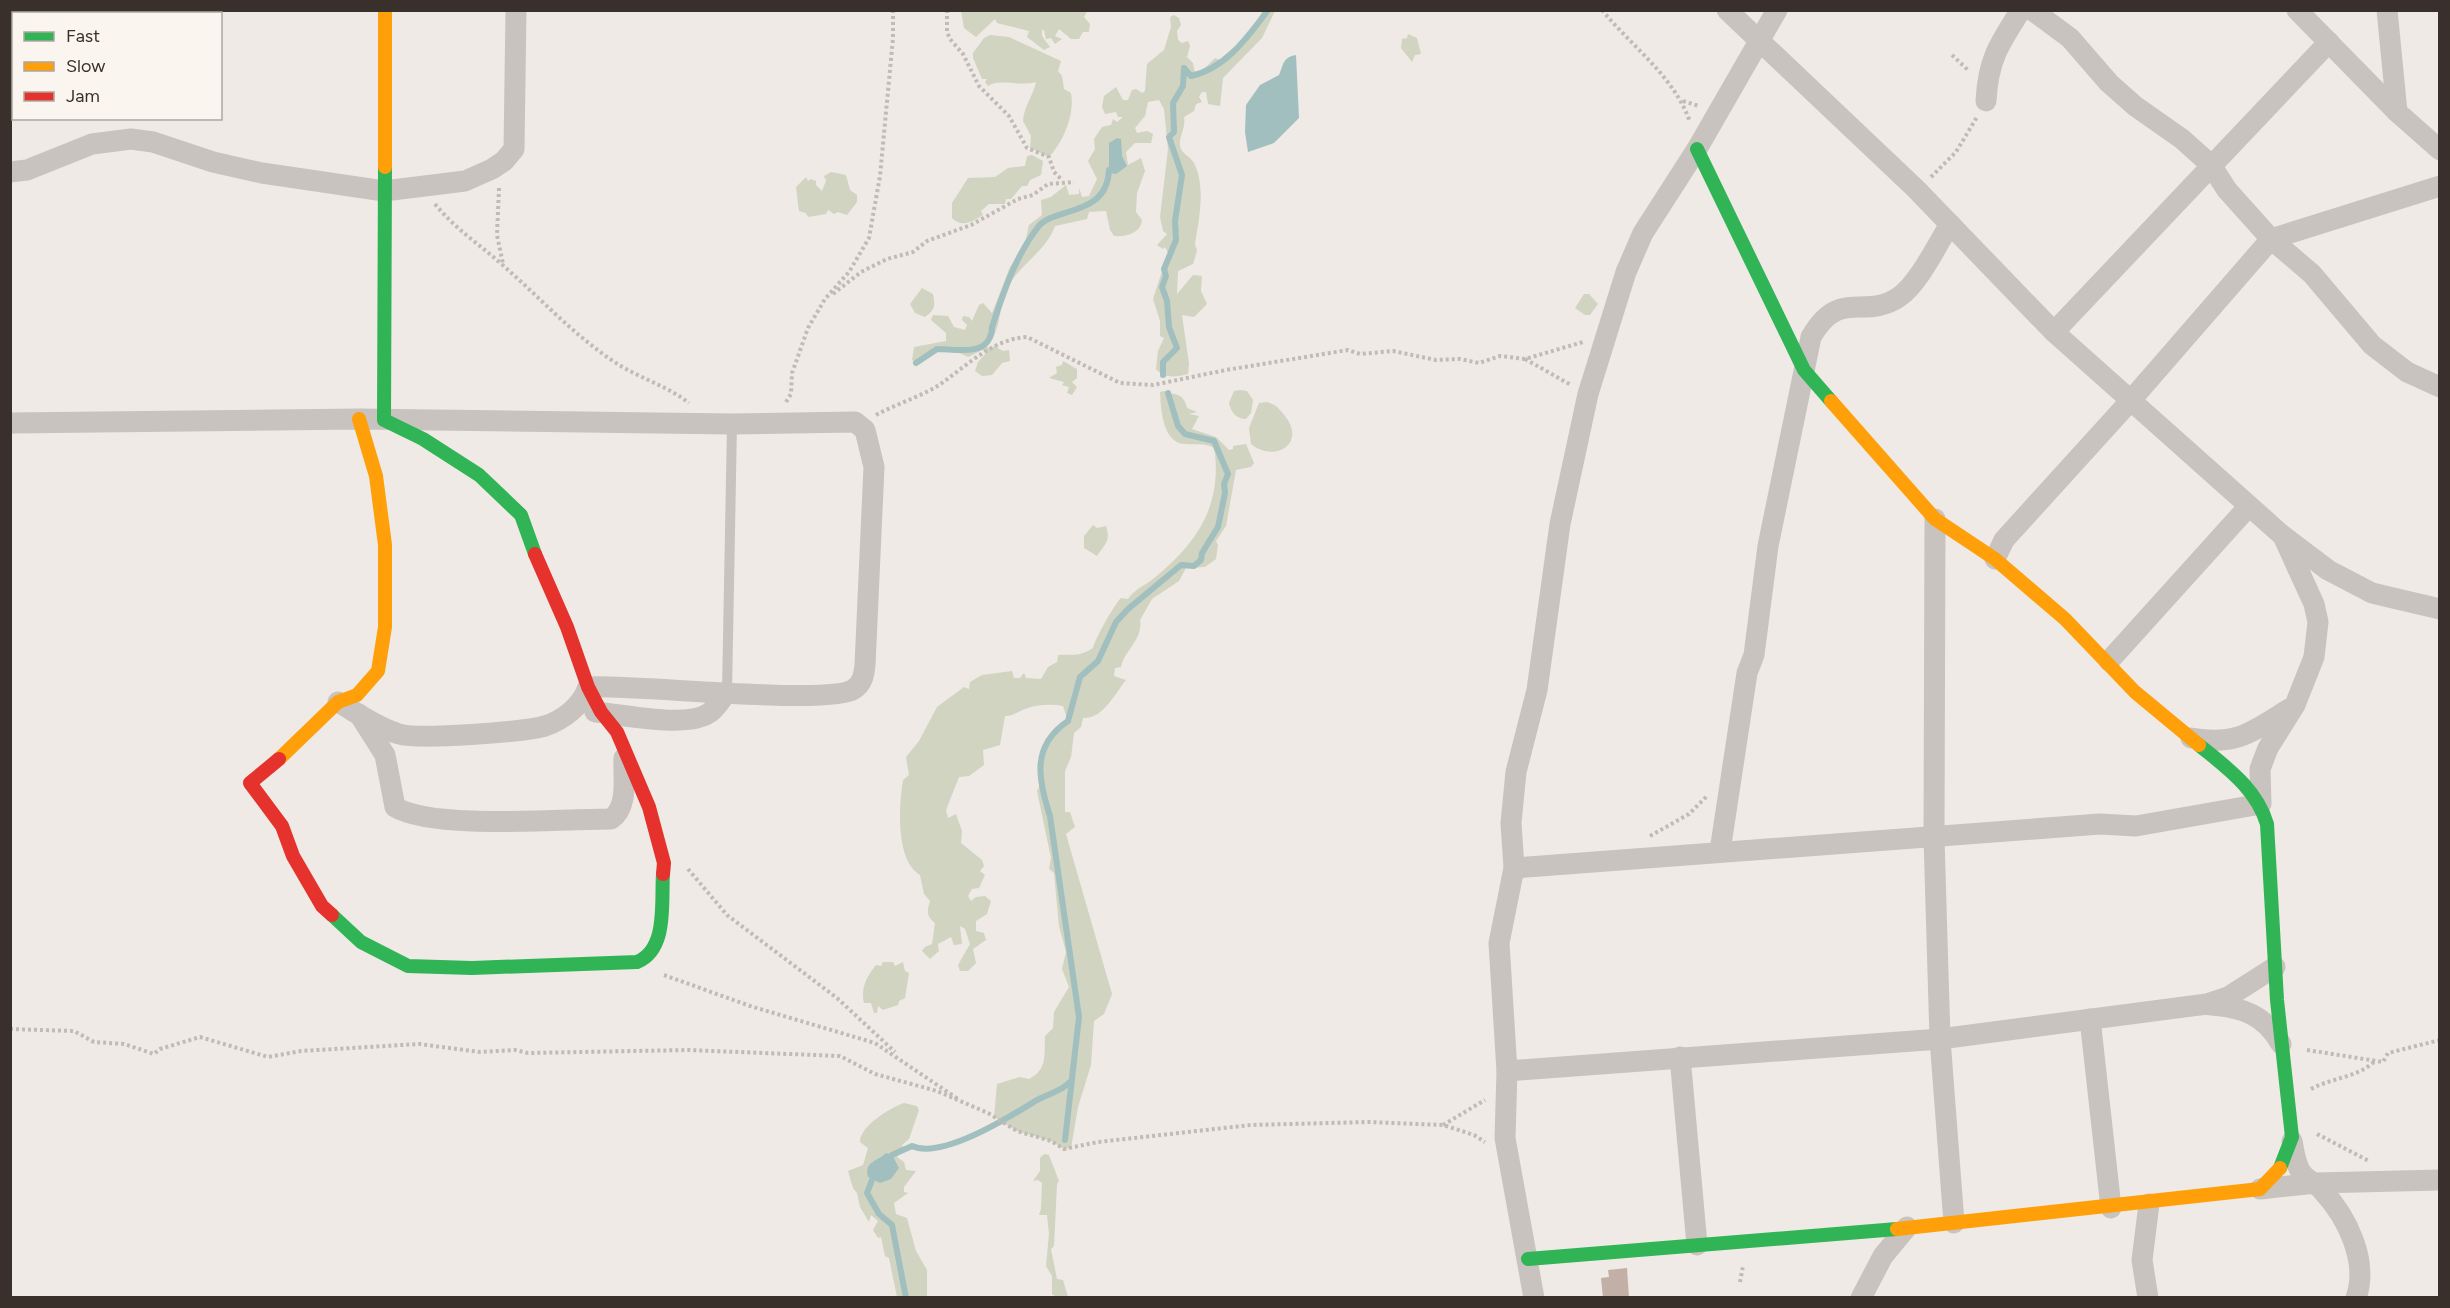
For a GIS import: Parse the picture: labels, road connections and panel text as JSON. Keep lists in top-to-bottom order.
{
  "legend": ["Fast", "Slow", "Jam"]
}
